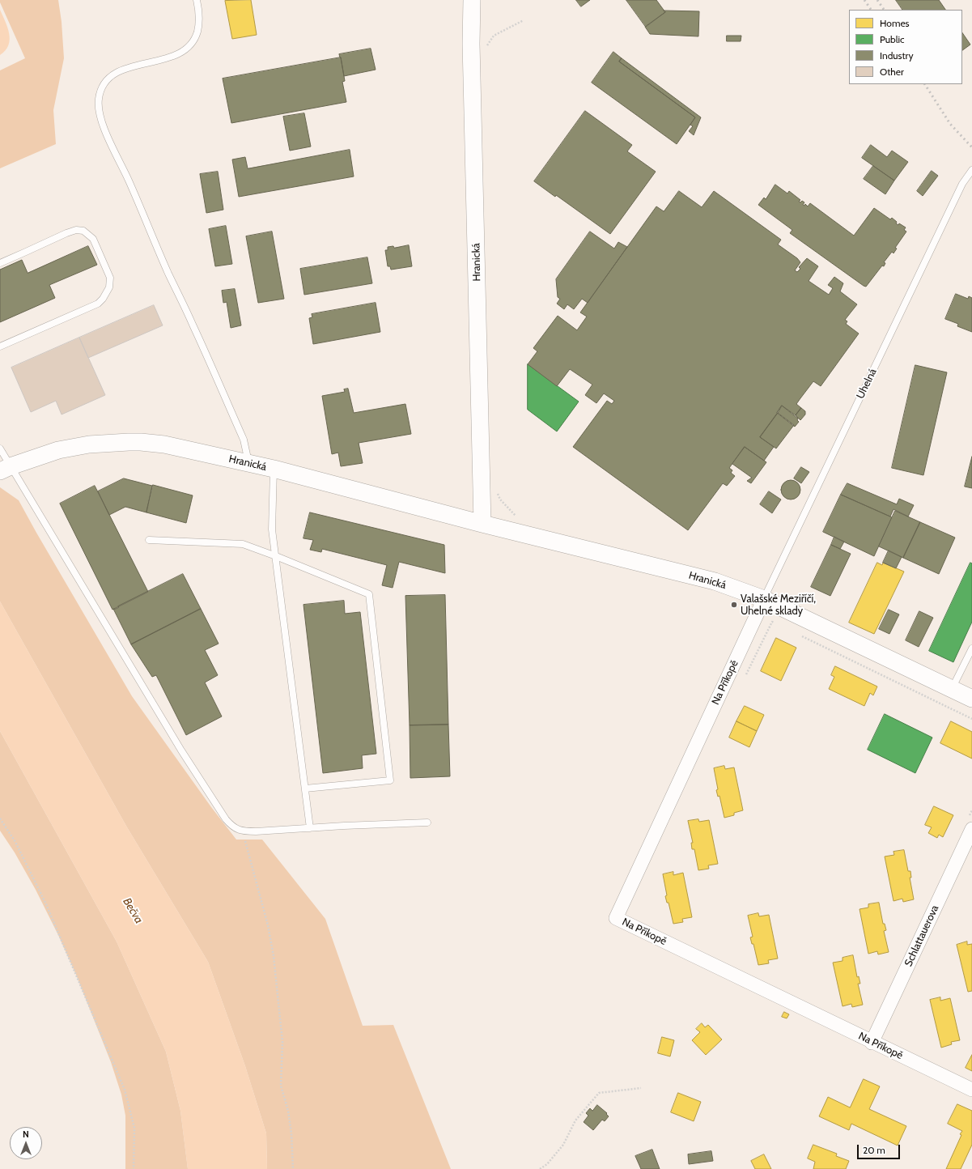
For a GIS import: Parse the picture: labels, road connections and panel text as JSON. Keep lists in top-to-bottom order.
{
  "streets": {
    "street": ["Hranická", "Na Příkopě", "Schlattauerova"],
    "lane": ["Uhelná"]
  },
  "crossings": [
    ["Hranická", "Uhelná"],
    ["Hranická", "Na Příkopě"],
    ["Uhelná", "Na Příkopě"],
    ["Na Příkopě", "Schlattauerova"]
  ],
  "water": ["Bečva"],
  "places": ["Valašské Meziříčí, Uhelné sklady"],
  "legend": [
    "Homes",
    "Public",
    "Industry",
    "Other"
  ],
  "scale_bar": "20 m",
  "north": "top"
}
